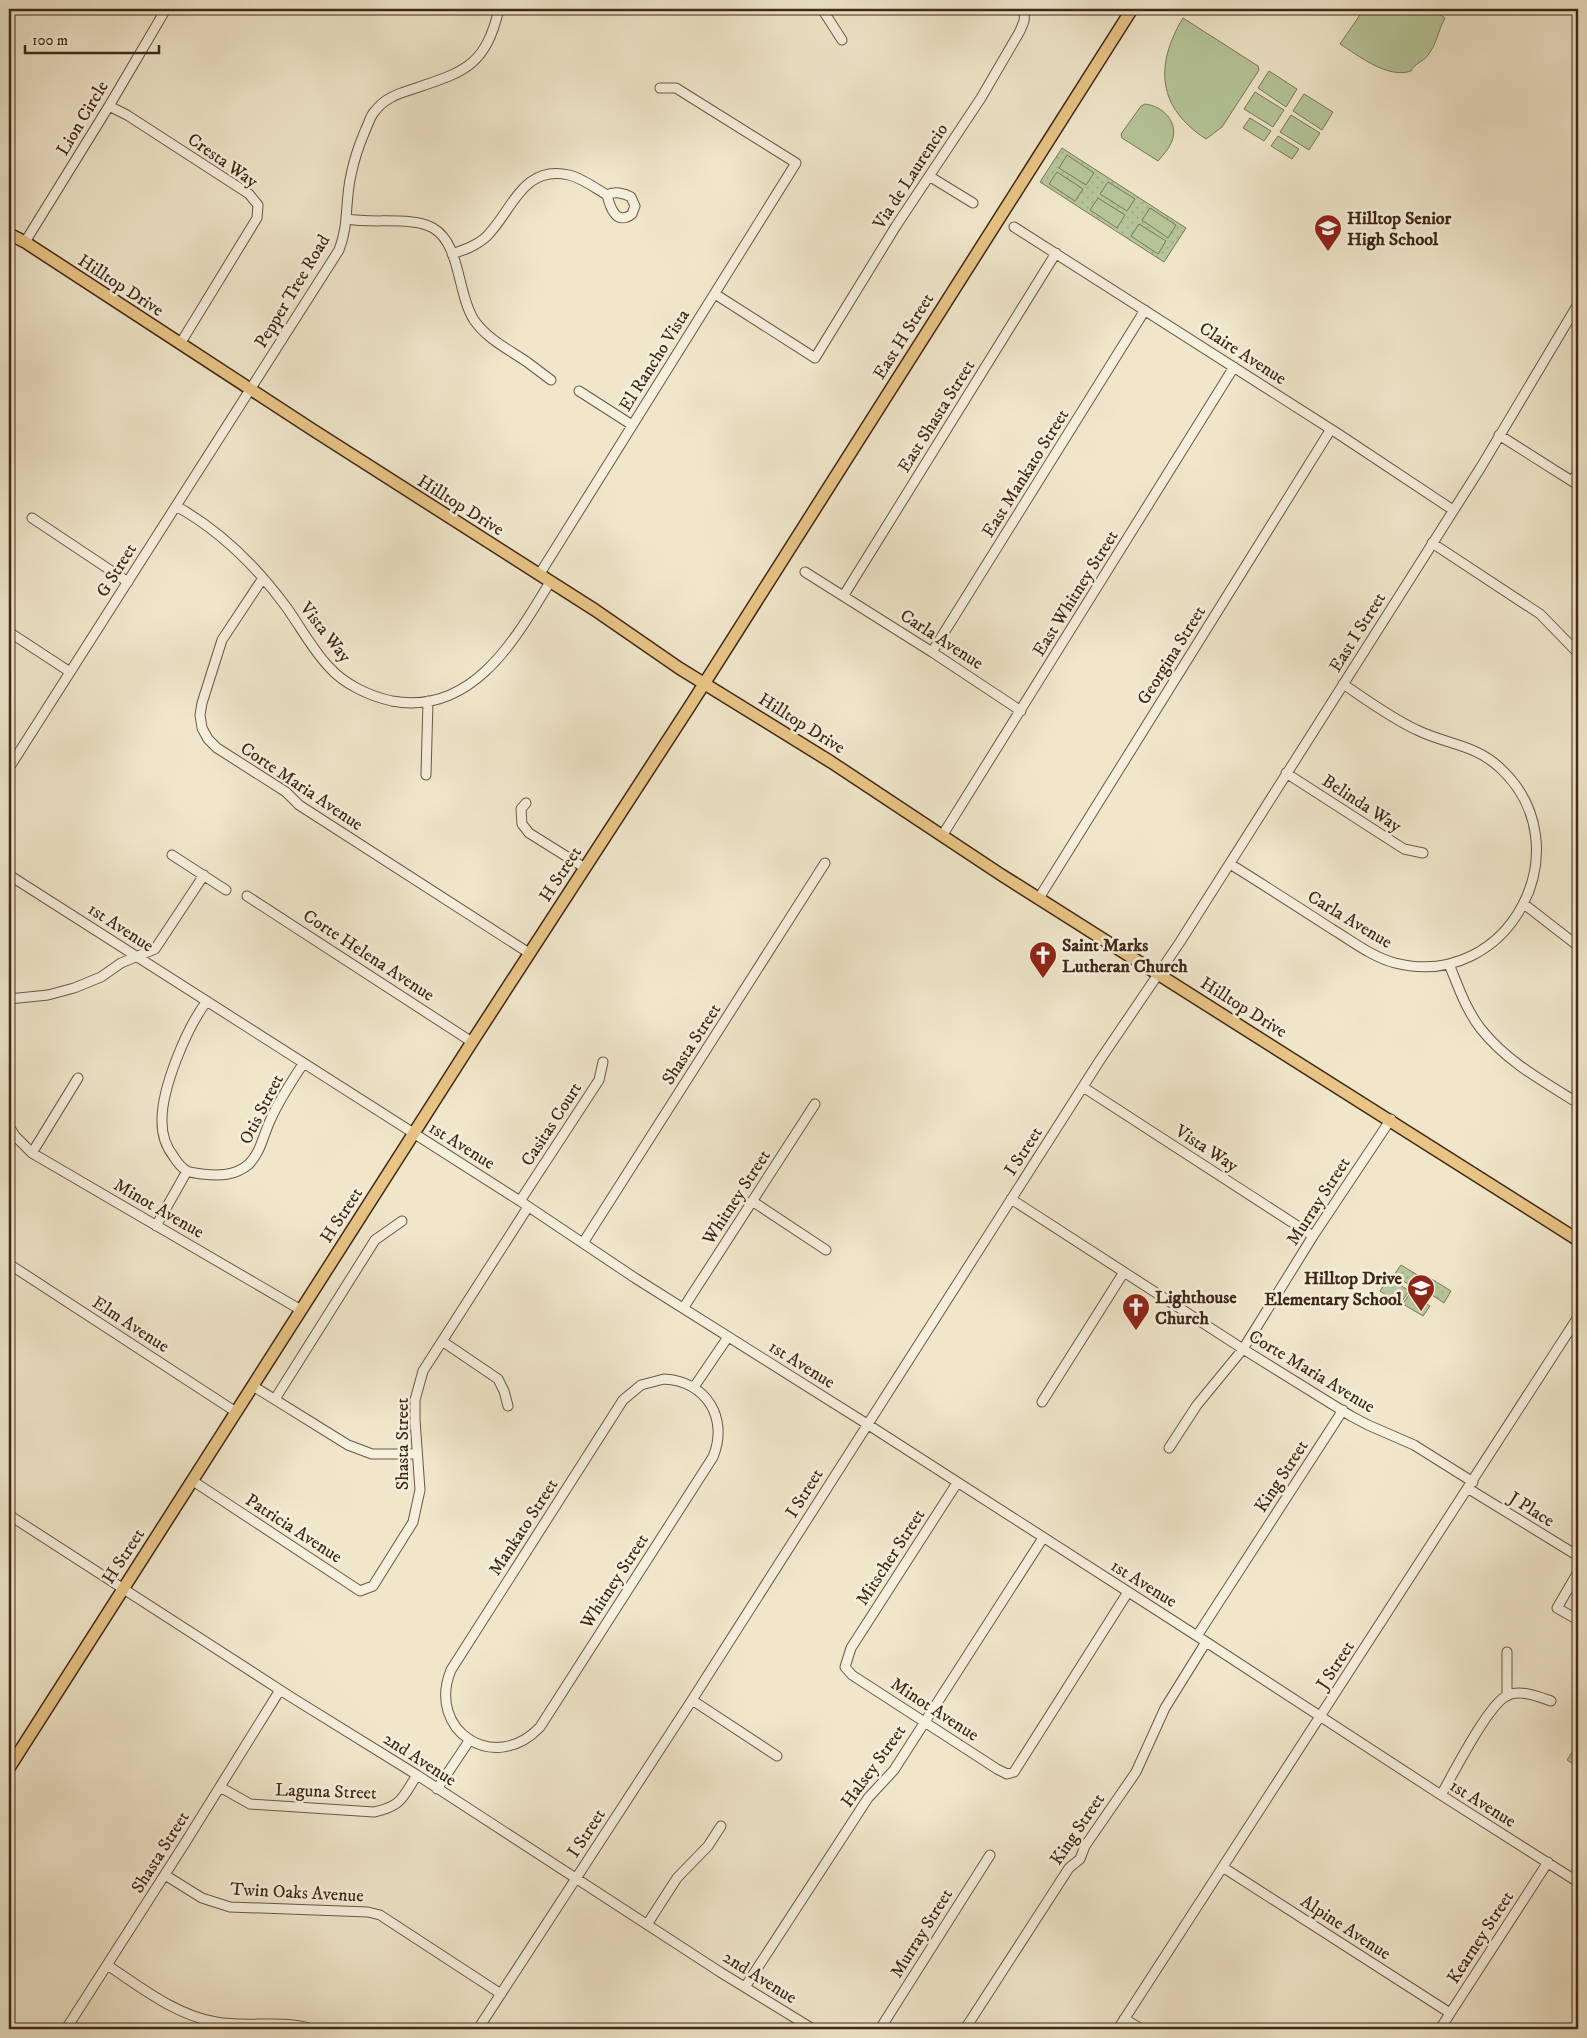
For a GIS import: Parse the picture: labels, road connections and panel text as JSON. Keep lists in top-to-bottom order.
{
  "streets": {
    "main road": ["Hilltop Drive", "East H Street", "H Street"],
    "street": [
      "Lion Circle",
      "Cresta Way",
      "Via de Laurencio",
      "Pepper Tree Road",
      "Claire Avenue",
      "El Rancho Vista",
      "East Shasta Street",
      "East Mankato Street",
      "G Street",
      "East Whitney Street",
      "Vista Way",
      "East I Street",
      "Carla Avenue",
      "Georgina Street",
      "Corte Maria Avenue",
      "Belinda Way",
      "1st Avenue",
      "Corte Helena Avenue",
      "Shasta Street",
      "Otis Street",
      "Casitas Court",
      "I Street",
      "Whitney Street",
      "Murray Street",
      "Minot Avenue",
      "Elm Avenue",
      "King Street",
      "J Place",
      "Mankato Street",
      "Patricia Avenue",
      "Mitscher Street",
      "J Street",
      "2nd Avenue",
      "Halsey Street",
      "Laguna Street",
      "Twin Oaks Avenue",
      "Alpine Avenue",
      "Kearney Street"
    ]
  },
  "crossings": [
    ["Lion Circle", "Cresta Way"],
    ["Lion Circle", "Hilltop Drive"],
    ["Cresta Way", "Hilltop Drive"],
    ["Via de Laurencio", "El Rancho Vista"],
    ["Hilltop Drive", "Pepper Tree Road"],
    ["Hilltop Drive", "East H Street"],
    ["Hilltop Drive", "El Rancho Vista"],
    ["Hilltop Drive", "G Street"],
    ["Hilltop Drive", "East Whitney Street"],
    ["Hilltop Drive", "Vista Way"],
    ["Hilltop Drive", "East I Street"],
    ["Hilltop Drive", "Georgina Street"],
    ["Hilltop Drive", "H Street"],
    ["Hilltop Drive", "I Street"],
    ["Hilltop Drive", "Murray Street"],
    ["Pepper Tree Road", "G Street"],
    ["East H Street", "H Street"],
    ["Claire Avenue", "East Shasta Street"],
    ["Claire Avenue", "East Mankato Street"],
    ["Claire Avenue", "East Whitney Street"],
    ["Claire Avenue", "East I Street"],
    ["Claire Avenue", "Georgina Street"],
    ["East Shasta Street", "Carla Avenue"],
    ["East Mankato Street", "Carla Avenue"],
    ["G Street", "Vista Way"],
    ["East Whitney Street", "Carla Avenue"],
    ["Vista Way", "Corte Maria Avenue"],
    ["Vista Way", "I Street"],
    ["Vista Way", "Murray Street"],
    ["East I Street", "Carla Avenue"],
    ["East I Street", "Belinda Way"],
    ["East I Street", "I Street"],
    ["Corte Maria Avenue", "H Street"],
    ["Corte Maria Avenue", "I Street"],
    ["Corte Maria Avenue", "Murray Street"],
    ["Corte Maria Avenue", "King Street"],
    ["Corte Maria Avenue", "J Place"],
    ["Corte Maria Avenue", "J Street"],
    ["H Street", "1st Avenue"],
    ["H Street", "Corte Helena Avenue"],
    ["H Street", "Minot Avenue"],
    ["H Street", "Elm Avenue"],
    ["H Street", "Patricia Avenue"],
    ["H Street", "2nd Avenue"],
    ["1st Avenue", "Shasta Street"],
    ["1st Avenue", "Otis Street"],
    ["1st Avenue", "Casitas Court"],
    ["1st Avenue", "I Street"],
    ["1st Avenue", "Whitney Street"],
    ["1st Avenue", "Minot Avenue"],
    ["1st Avenue", "King Street"],
    ["1st Avenue", "Mitscher Street"],
    ["1st Avenue", "J Street"],
    ["1st Avenue", "Halsey Street"],
    ["1st Avenue", "Kearney Street"],
    ["Shasta Street", "Patricia Avenue"],
    ["Shasta Street", "2nd Avenue"],
    ["Shasta Street", "Laguna Street"],
    ["Shasta Street", "Twin Oaks Avenue"],
    ["I Street", "2nd Avenue"],
    ["I Street", "Twin Oaks Avenue"],
    ["Whitney Street", "Mankato Street"],
    ["Minot Avenue", "Mitscher Street"],
    ["Minot Avenue", "Halsey Street"],
    ["J Place", "J Street"],
    ["J Street", "Alpine Avenue"],
    ["2nd Avenue", "Halsey Street"],
    ["2nd Avenue", "Laguna Street"],
    ["Alpine Avenue", "Kearney Street"]
  ],
  "places": {
    "school or university": ["Hilltop Senior High School", "Hilltop Drive Elementary School"],
    "church": ["Saint Marks Lutheran Church", "Lighthouse Church"]
  },
  "scale_bar": "100 m"
}
